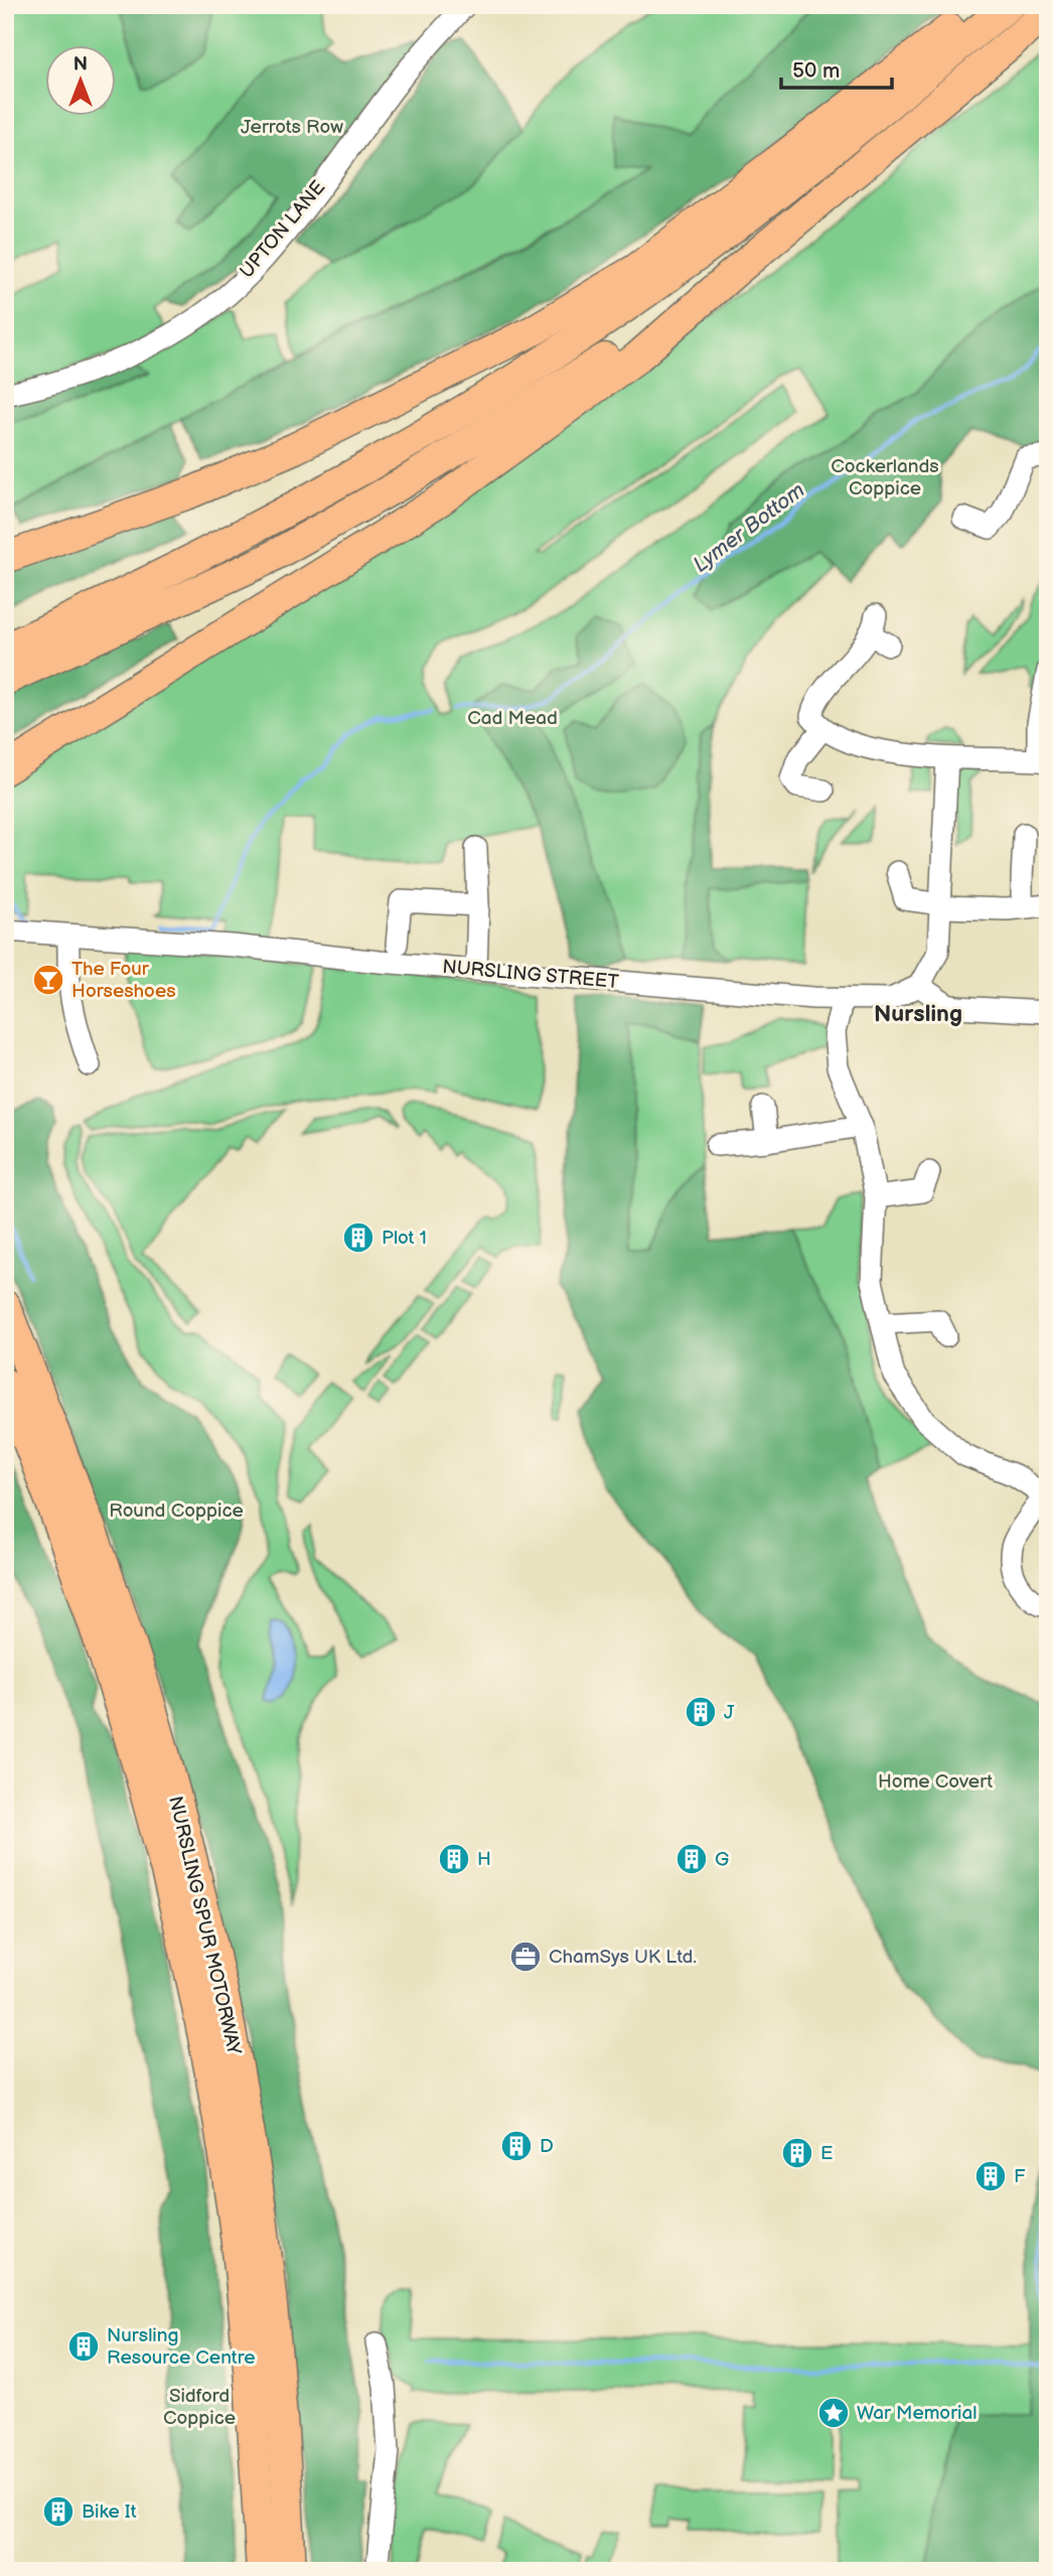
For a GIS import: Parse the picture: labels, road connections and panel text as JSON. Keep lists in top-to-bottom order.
{
  "streets": {
    "highway": ["NURSLING SPUR MOTORWAY"],
    "street": ["UPTON LANE", "NURSLING STREET"]
  },
  "districts": ["Nursling"],
  "water": ["Lymer Bottom"],
  "parks": [
    "Jerrots Row",
    "Cockerlands Coppice",
    "Cad Mead",
    "Round Coppice",
    "Home Covert",
    "Sidford Coppice"
  ],
  "places": {
    "bar": ["The Four Horseshoes"],
    "building": [
      "Plot 1",
      "J",
      "H",
      "G",
      "D",
      "E",
      "F",
      "Nursling Resource Centre",
      "Bike It"
    ],
    "office": ["ChamSys UK Ltd."],
    "place": ["War Memorial"]
  },
  "scale_bar": "50 m",
  "north": "top"
}
